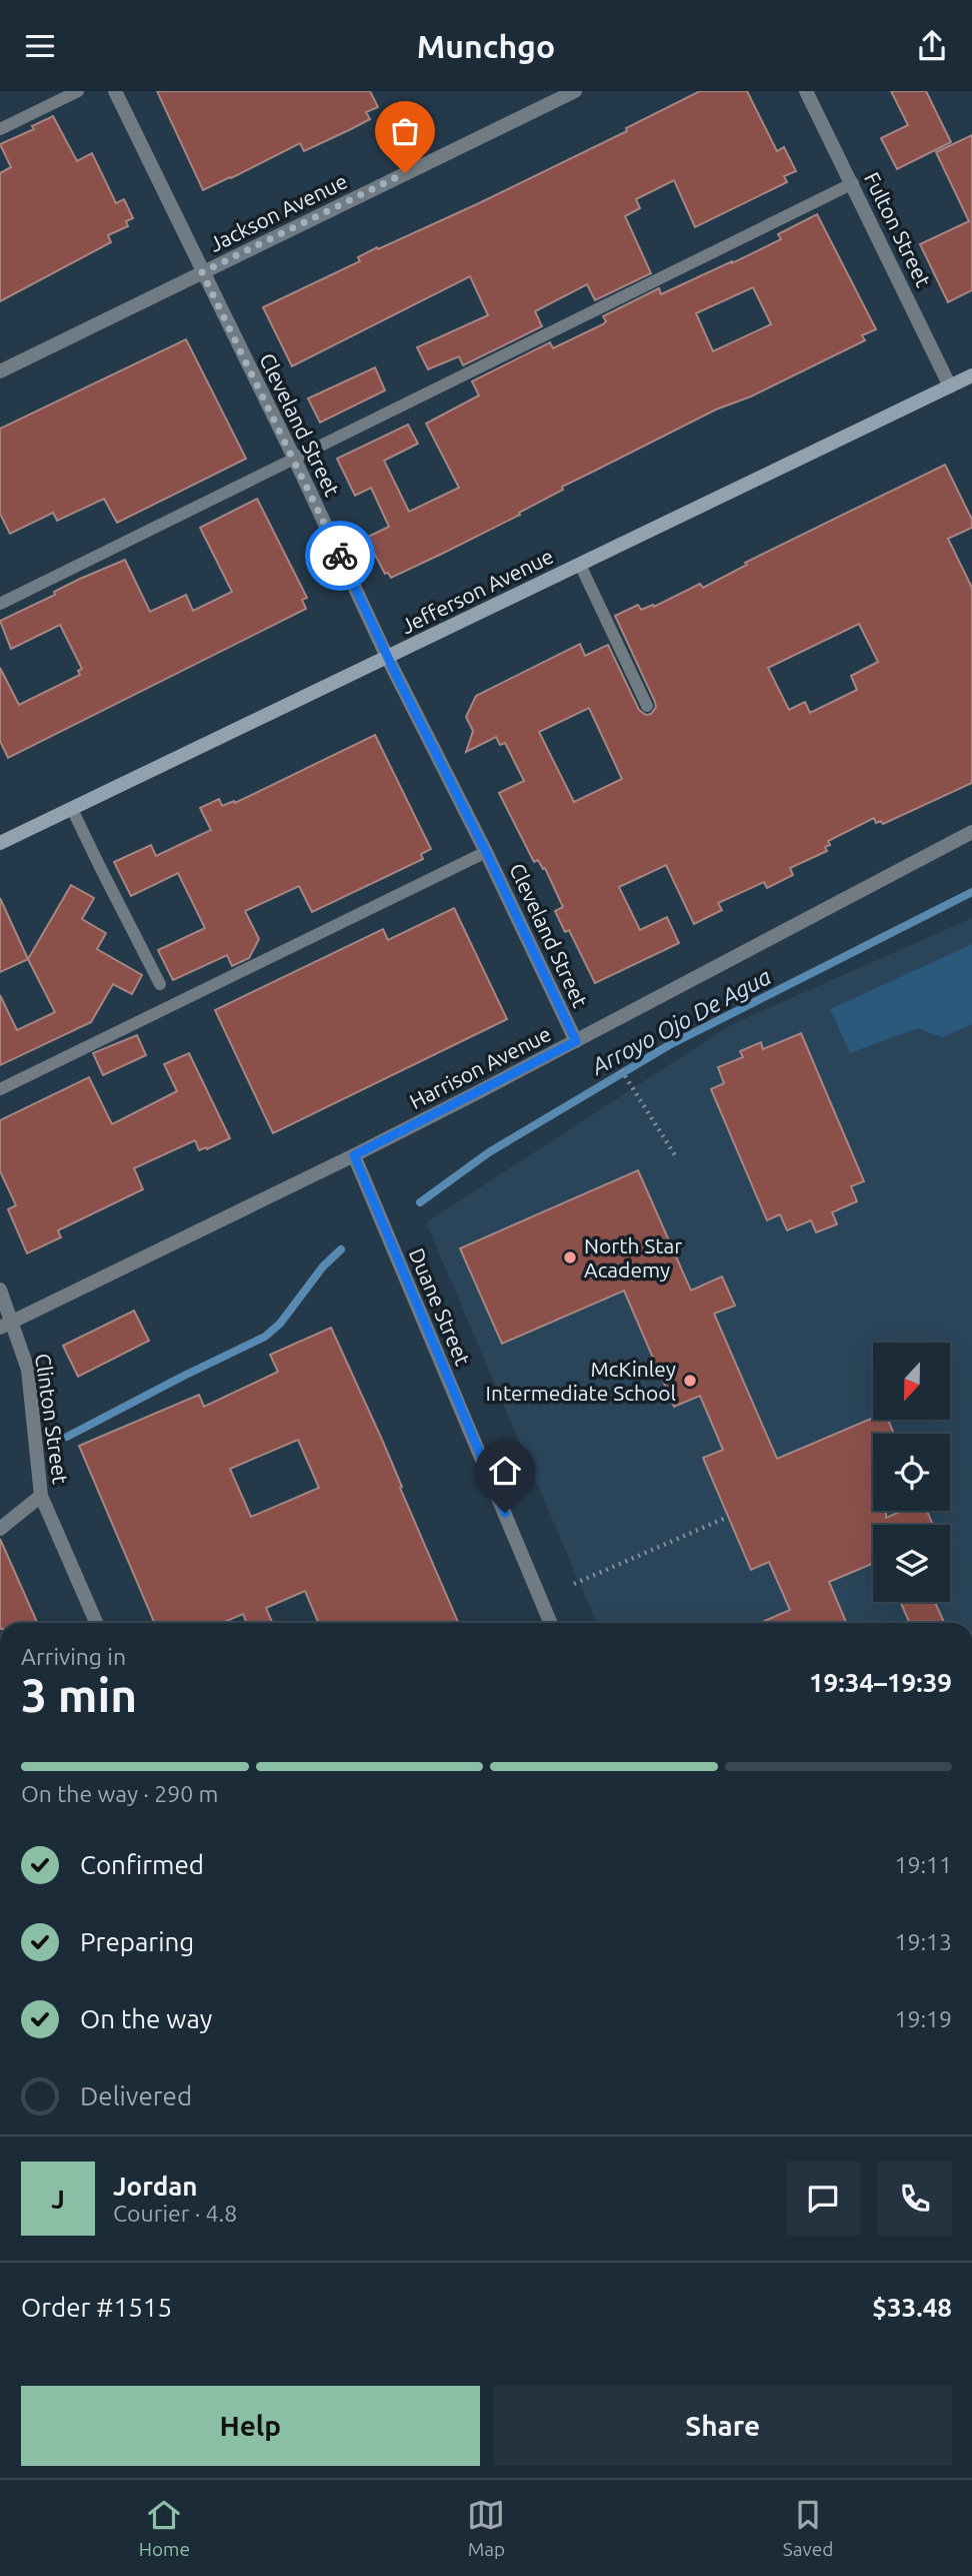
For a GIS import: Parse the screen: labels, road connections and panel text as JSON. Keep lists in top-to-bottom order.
{
  "streets": {
    "main road": ["Jefferson Avenue"],
    "street": [
      "Jackson Avenue",
      "Fulton Street",
      "Cleveland Street",
      "Harrison Avenue",
      "Duane Street",
      "Clinton Street"
    ]
  },
  "crossings": [
    ["Jackson Avenue", "Cleveland Street"],
    ["Fulton Street", "Jefferson Avenue"],
    ["Cleveland Street", "Jefferson Avenue"],
    ["Cleveland Street", "Harrison Avenue"],
    ["Harrison Avenue", "Duane Street"],
    ["Harrison Avenue", "Clinton Street"]
  ],
  "water": ["Arroyo Ojo De Agua"],
  "places": ["North Star Academy", "McKinley Intermediate School"],
  "north": "bottom",
  "page": {
    "header": "Munchgo",
    "heading": ["3 min", "Arriving in", "19:34–19:39"],
    "panel": [
      "Jordan",
      "Courier · 4.8",
      "Order #1515",
      "$33.48"
    ],
    "bar": "On the way · 290 m",
    "list": [
      ["Confirmed", "19:11"],
      ["Preparing", "19:13"],
      ["On the way", "19:19"],
      "Delivered"
    ],
    "round": "J",
    "buttons": ["Help", "Share"],
    "tabs": ["Home", "Map", "Saved"]
  }
}
